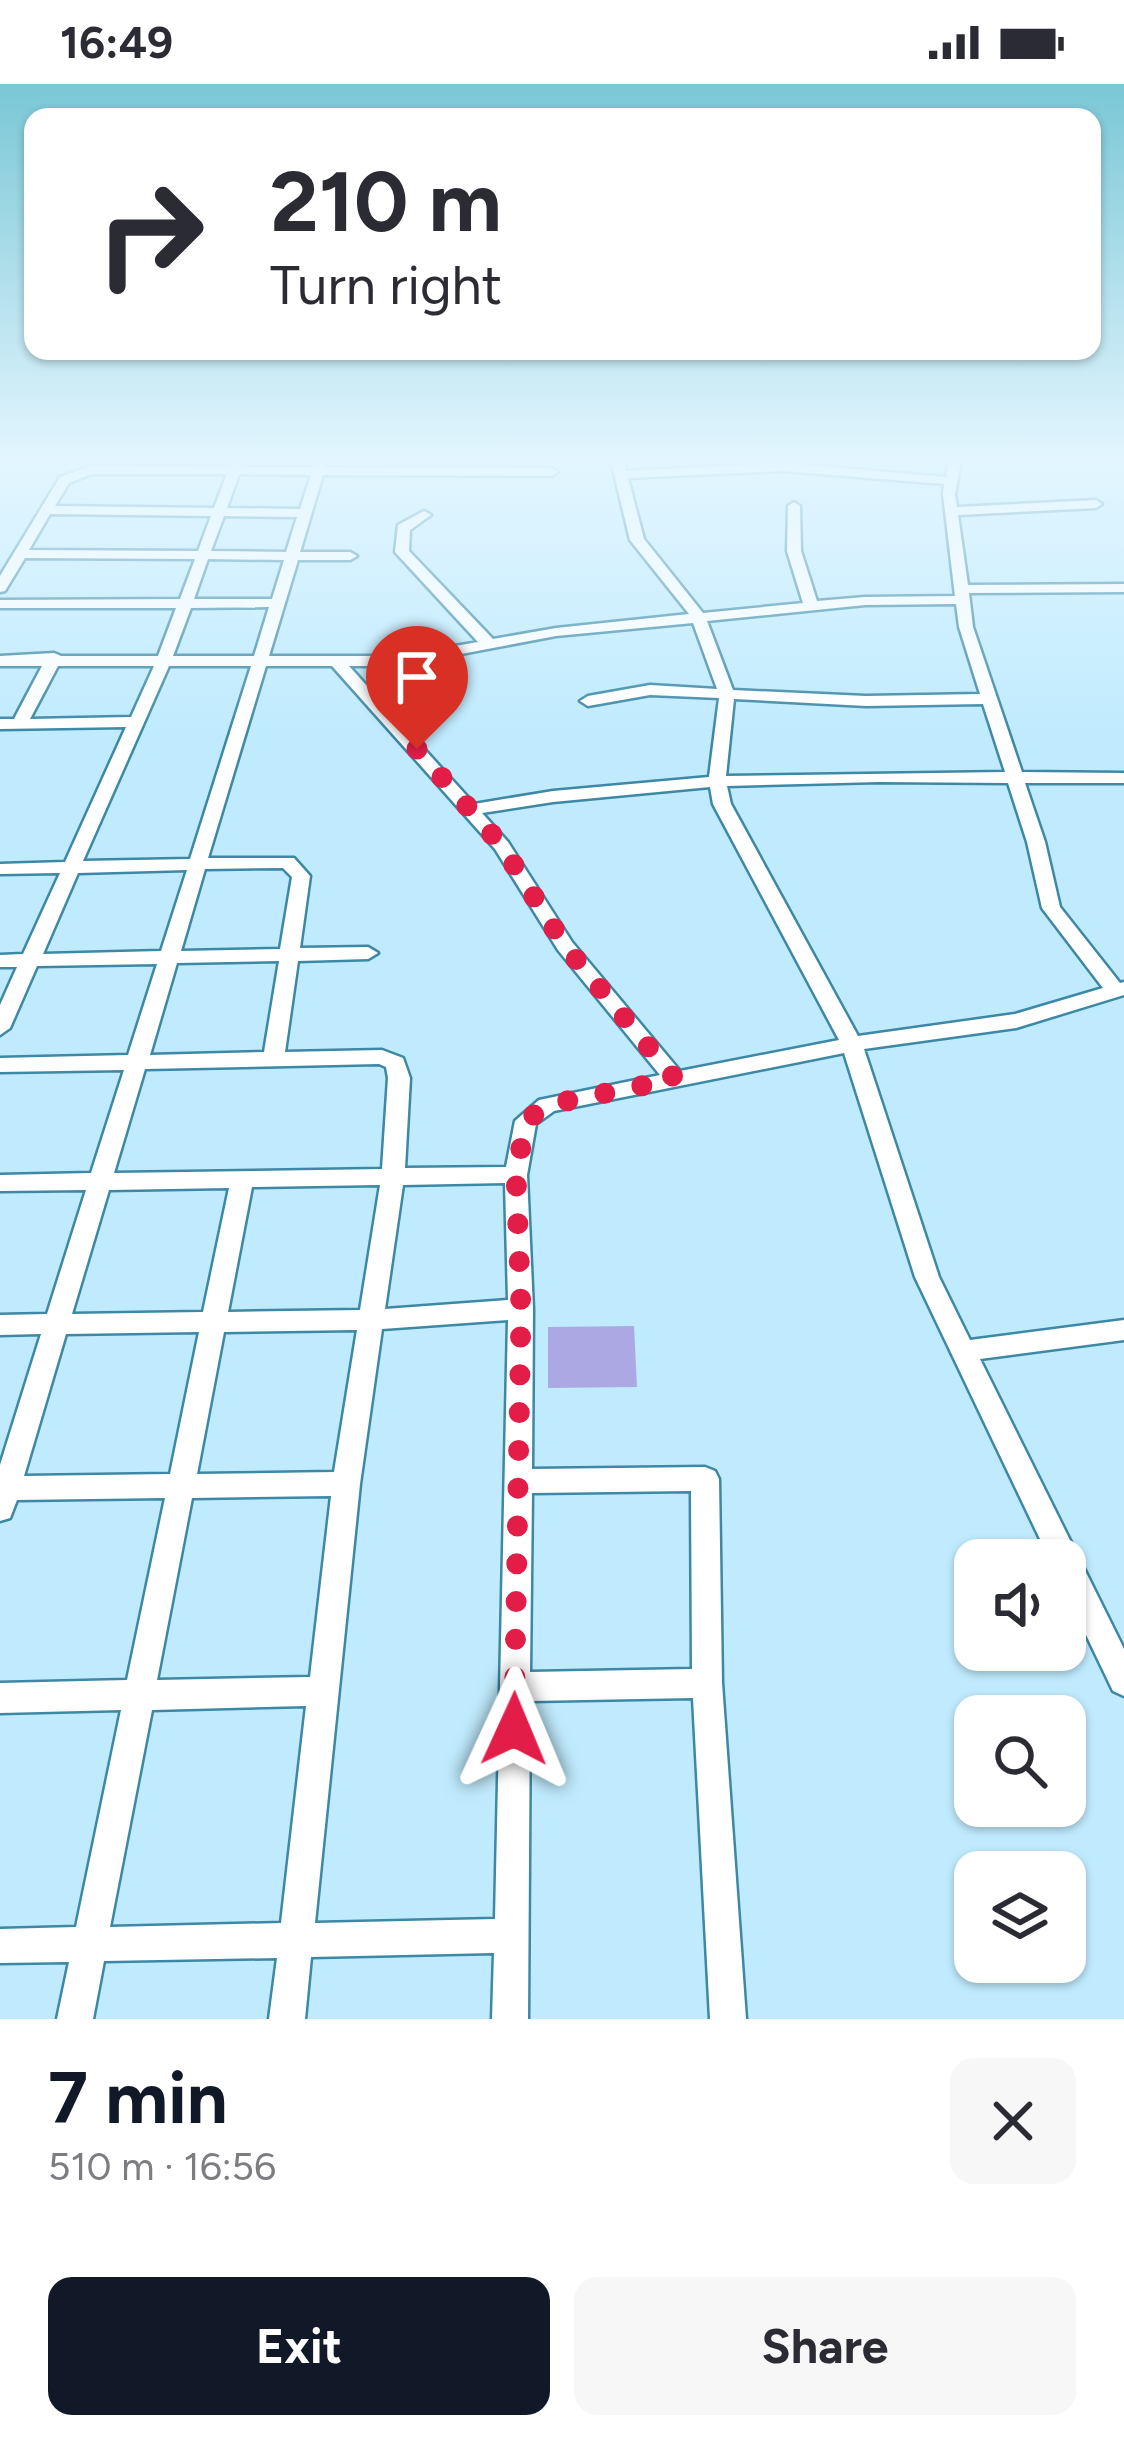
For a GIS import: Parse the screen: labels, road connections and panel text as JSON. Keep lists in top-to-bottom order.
{
  "page": {
    "status": "16:49",
    "turn": ["210 m", "Turn right"],
    "heading": ["7 min", "510 m · 16:56"],
    "buttons": ["Exit", "Share"]
  }
}
